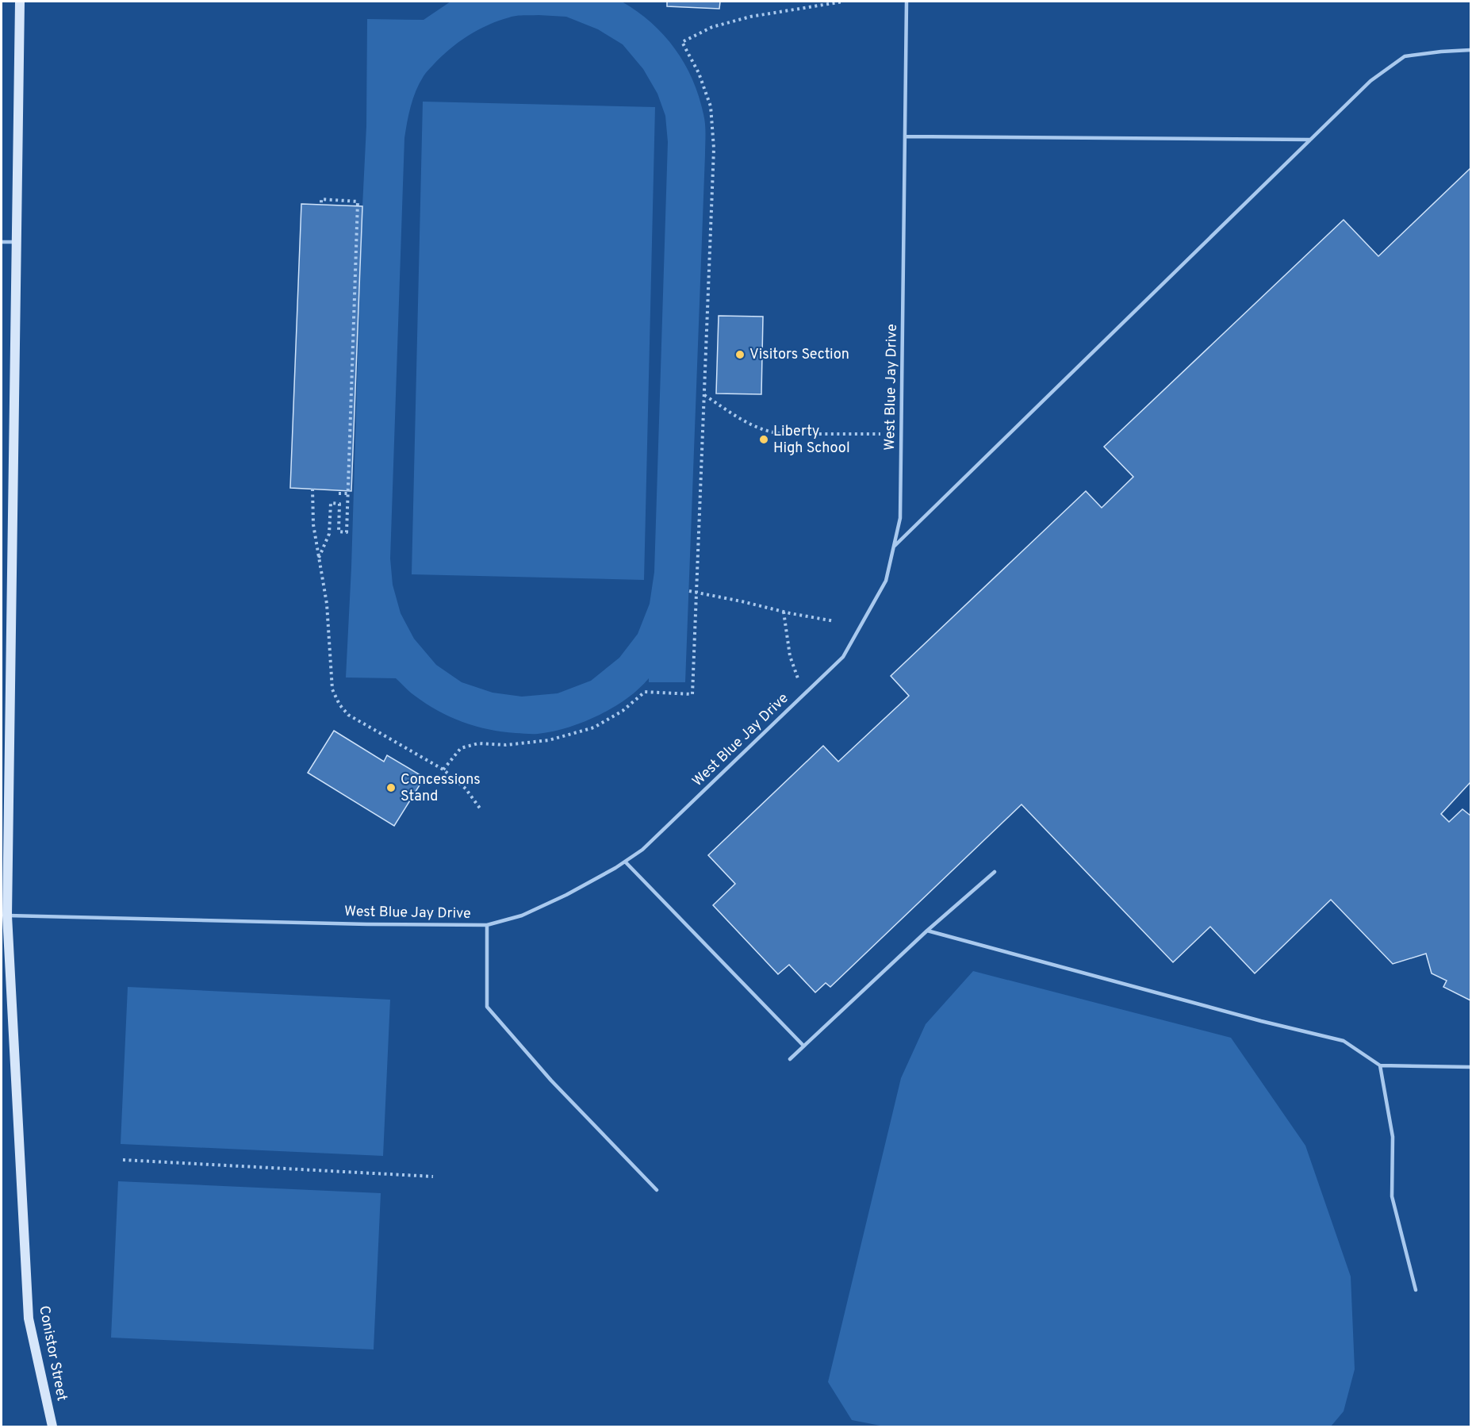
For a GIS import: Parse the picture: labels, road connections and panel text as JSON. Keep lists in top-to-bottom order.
{
  "streets": {
    "main road": ["Conistor Street"],
    "lane": ["West Blue Jay Drive"]
  },
  "crossings": [
    ["West Blue Jay Drive", "Conistor Street"]
  ],
  "places": ["Visitors Section", "Liberty High School", "Concessions Stand"]
}
